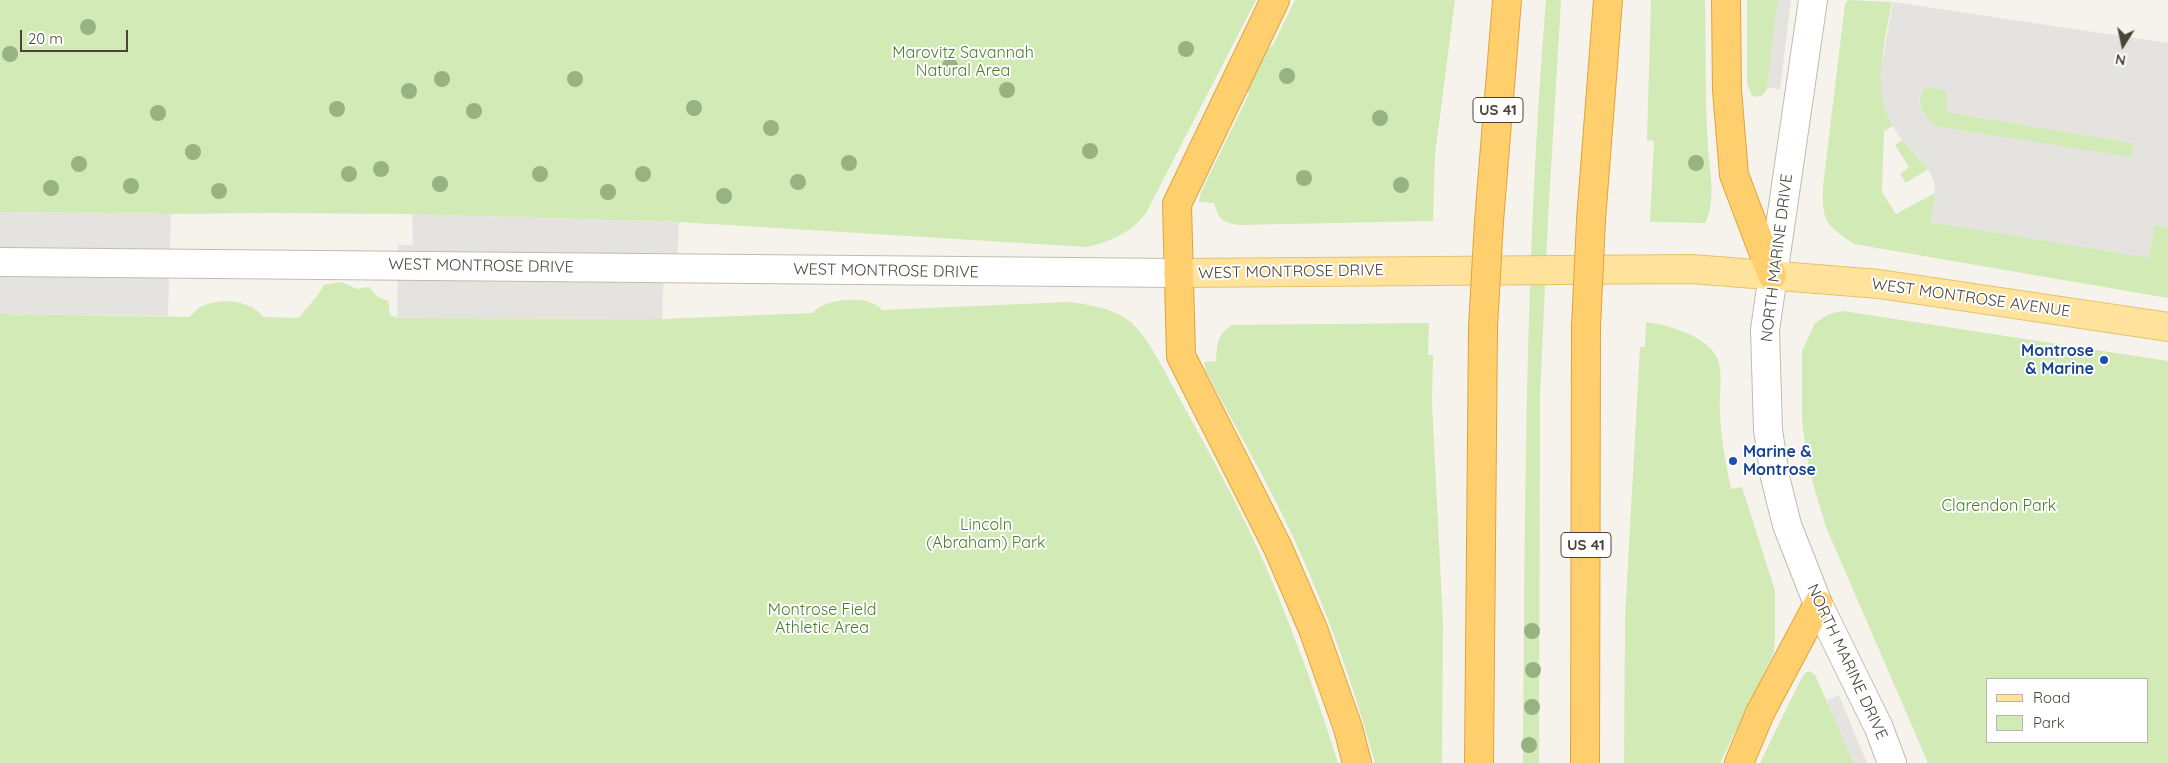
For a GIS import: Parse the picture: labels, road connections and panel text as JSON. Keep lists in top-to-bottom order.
{
  "streets": {
    "highway": ["US 41"],
    "main road": ["WEST MONTROSE DRIVE", "WEST MONTROSE AVENUE"],
    "street": ["NORTH MARINE DRIVE"]
  },
  "crossings": [
    ["NORTH MARINE DRIVE", "WEST MONTROSE DRIVE"],
    ["NORTH MARINE DRIVE", "WEST MONTROSE AVENUE"],
    ["WEST MONTROSE DRIVE", "WEST MONTROSE AVENUE"]
  ],
  "parks": [
    "Marovitz Savannah Natural Area",
    "Clarendon Park",
    "Lincoln (Abraham) Park",
    "Montrose Field Athletic Area"
  ],
  "places": ["Montrose & Marine", "Marine & Montrose"],
  "legend": ["Road", "Park"],
  "scale_bar": "20 m",
  "north": "bottom"
}
